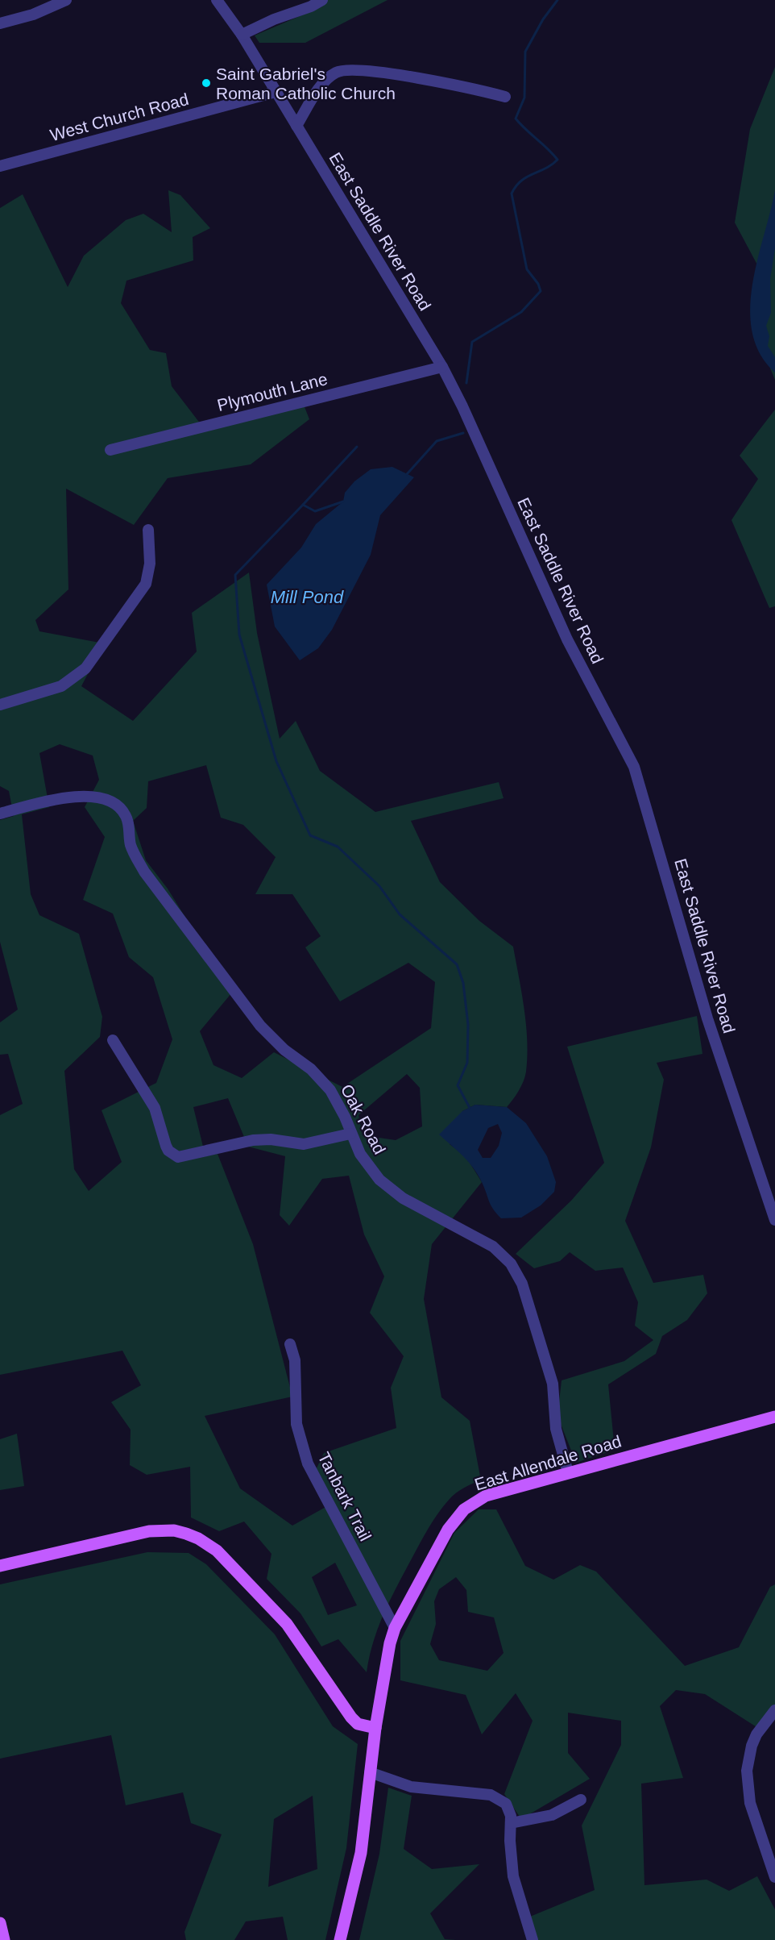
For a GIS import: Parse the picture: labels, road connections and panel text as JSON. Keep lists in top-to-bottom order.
{
  "streets": {
    "main road": ["East Allendale Road"],
    "street": [
      "West Church Road",
      "East Saddle River Road",
      "Plymouth Lane",
      "Oak Road",
      "Tanbark Trail"
    ]
  },
  "crossings": [
    ["West Church Road", "East Saddle River Road"],
    ["East Saddle River Road", "Plymouth Lane"],
    ["Oak Road", "East Allendale Road"],
    ["East Allendale Road", "Tanbark Trail"]
  ],
  "water": ["Mill Pond"],
  "places": ["Saint Gabriel's Roman Catholic Church"]
}
